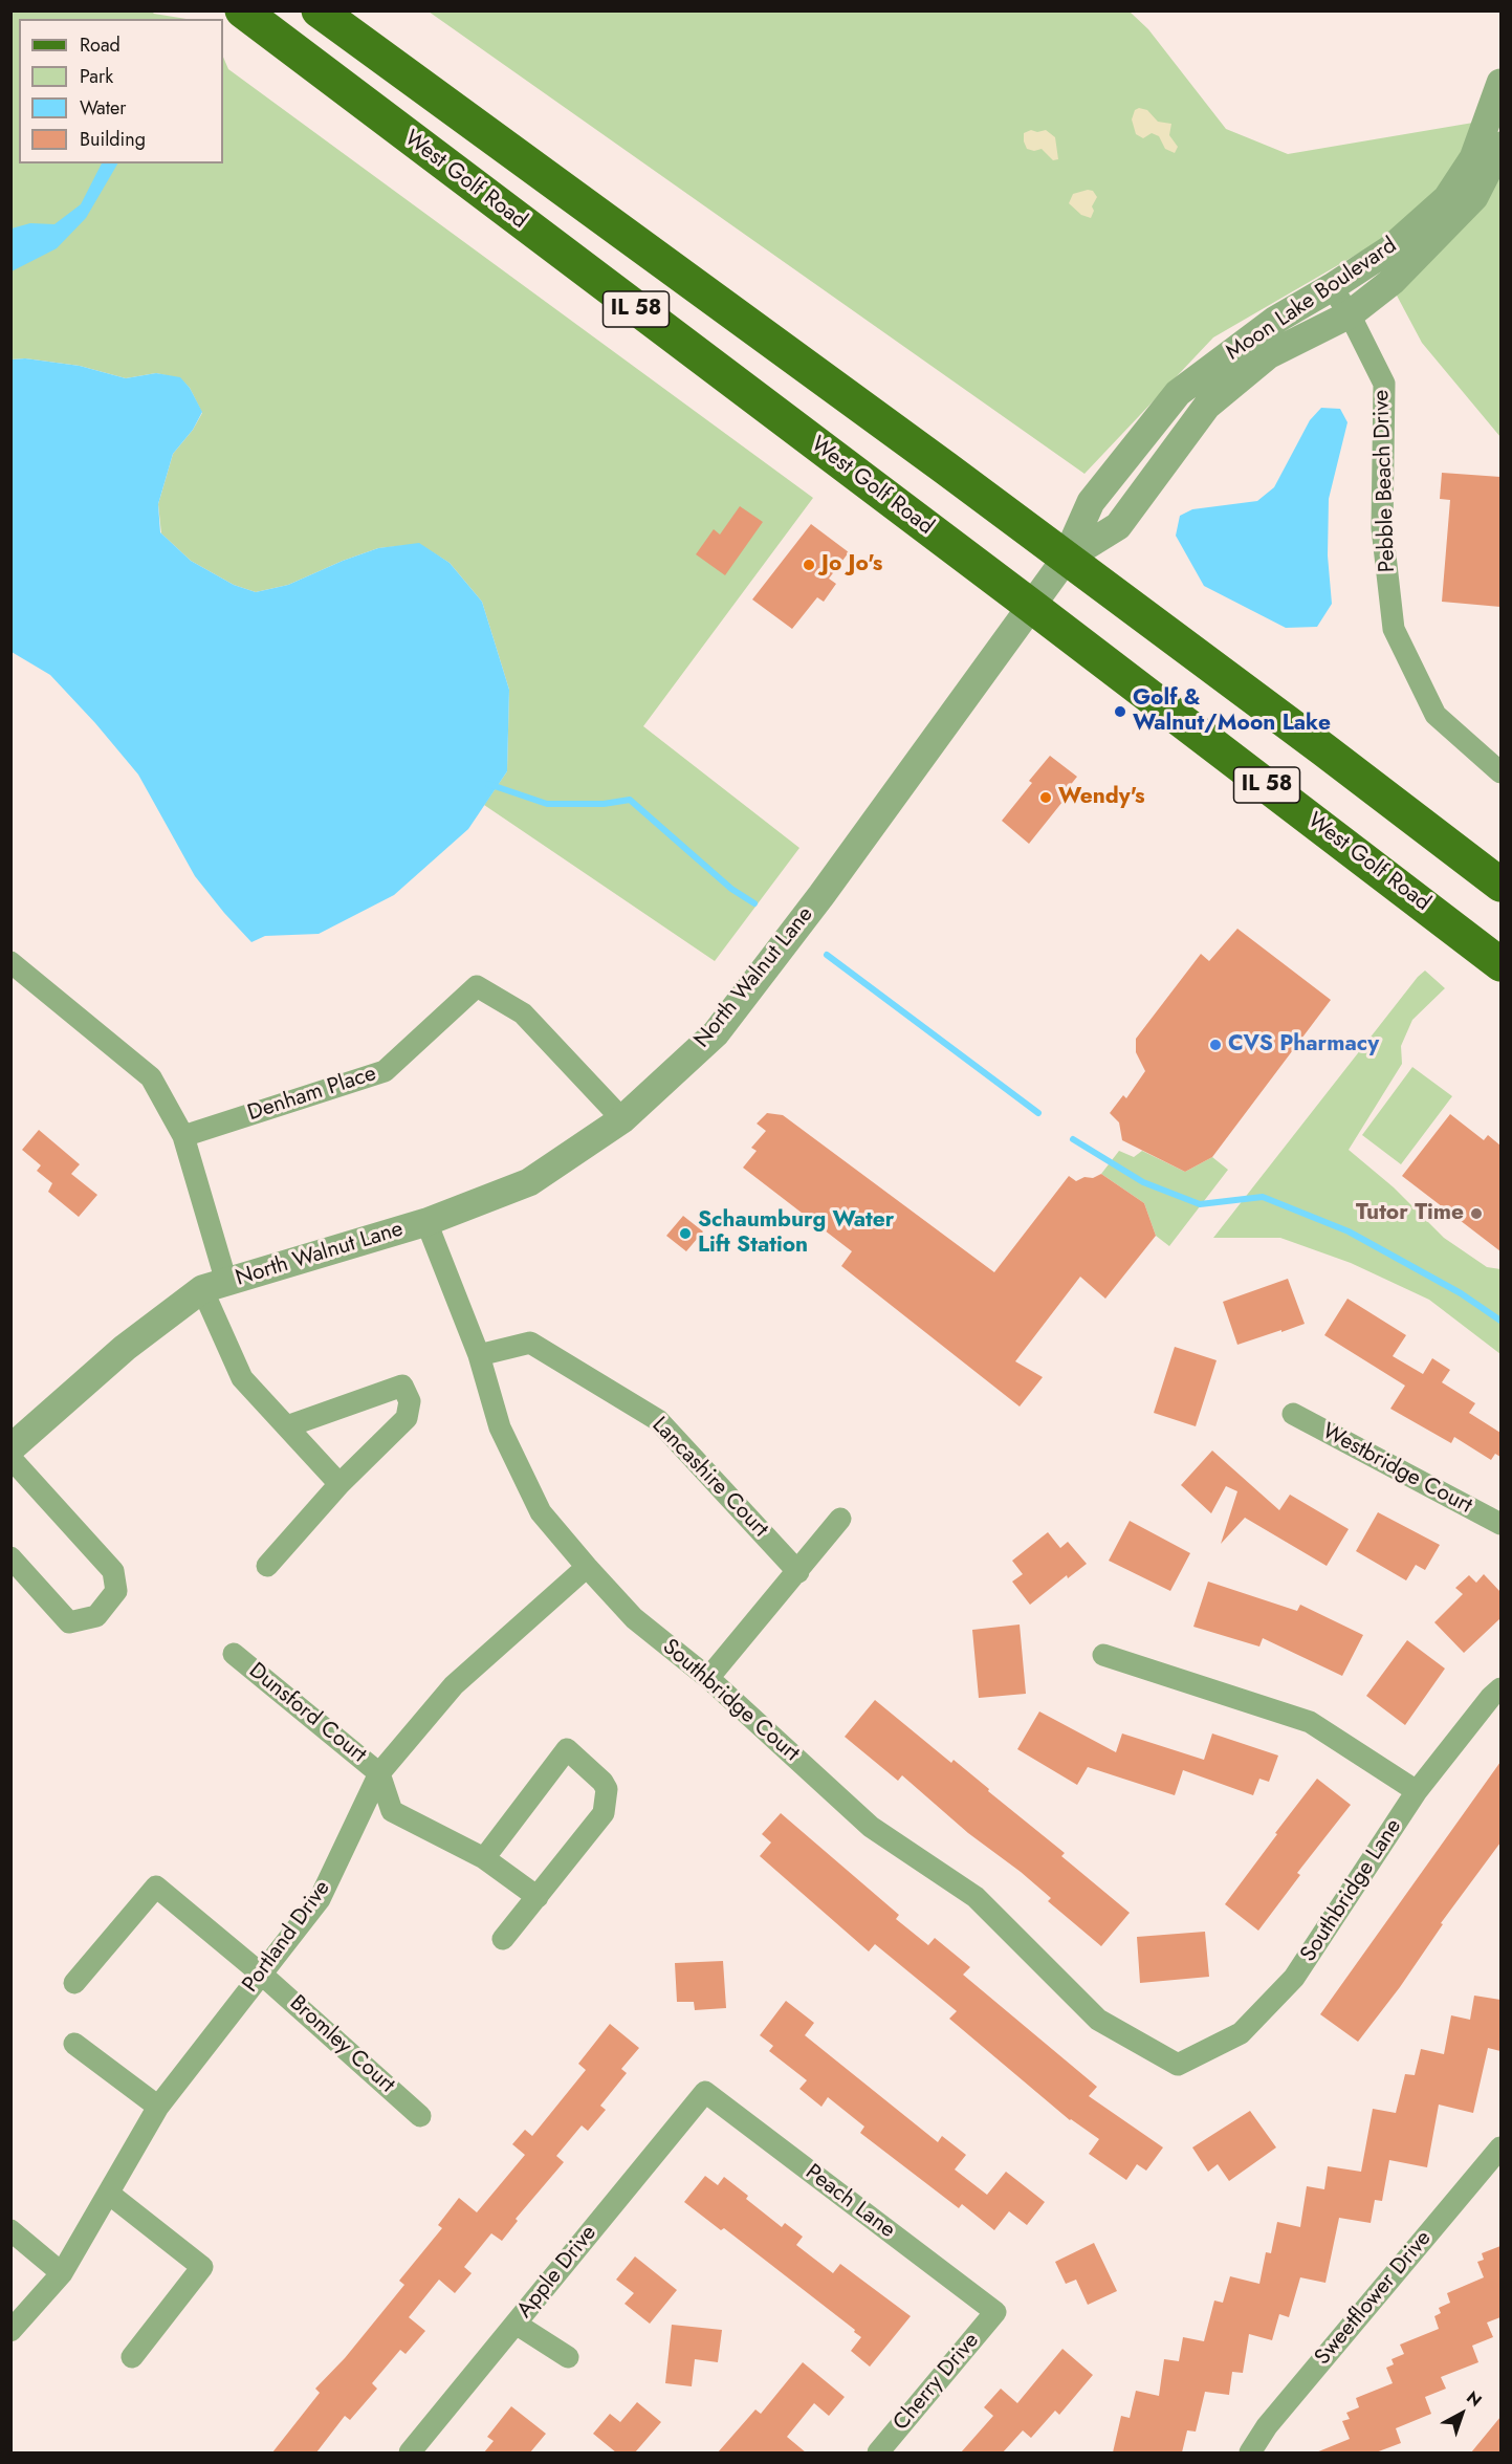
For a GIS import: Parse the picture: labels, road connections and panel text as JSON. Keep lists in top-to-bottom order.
{
  "streets": {
    "main road": ["West Golf Road", "IL 58"],
    "street": [
      "Moon Lake Boulevard",
      "Pebble Beach Drive",
      "North Walnut Lane",
      "Denham Place",
      "Westbridge Court",
      "Lancashire Court",
      "Southbridge Court",
      "Dunsford Court",
      "Southbridge Lane",
      "Portland Drive",
      "Bromley Court",
      "Peach Lane",
      "Apple Drive",
      "Sweetflower Drive",
      "Cherry Drive"
    ]
  },
  "crossings": [
    ["West Golf Road", "North Walnut Lane"],
    ["Moon Lake Boulevard", "IL 58"],
    ["Moon Lake Boulevard", "Pebble Beach Drive"],
    ["Moon Lake Boulevard", "North Walnut Lane"],
    ["IL 58", "North Walnut Lane"],
    ["North Walnut Lane", "Denham Place"],
    ["North Walnut Lane", "Southbridge Court"],
    ["Lancashire Court", "Southbridge Court"],
    ["Southbridge Court", "Southbridge Lane"],
    ["Southbridge Court", "Portland Drive"],
    ["Dunsford Court", "Portland Drive"],
    ["Portland Drive", "Bromley Court"],
    ["Peach Lane", "Apple Drive"],
    ["Peach Lane", "Cherry Drive"]
  ],
  "places": [
    "Jo Jo's",
    "Golf & Walnut/Moon Lake",
    "Wendy's",
    "CVS Pharmacy",
    "Tutor Time",
    "Schaumburg Water Lift Station"
  ],
  "legend": [
    "Road",
    "Park",
    "Water",
    "Building"
  ],
  "north": "top right"
}
